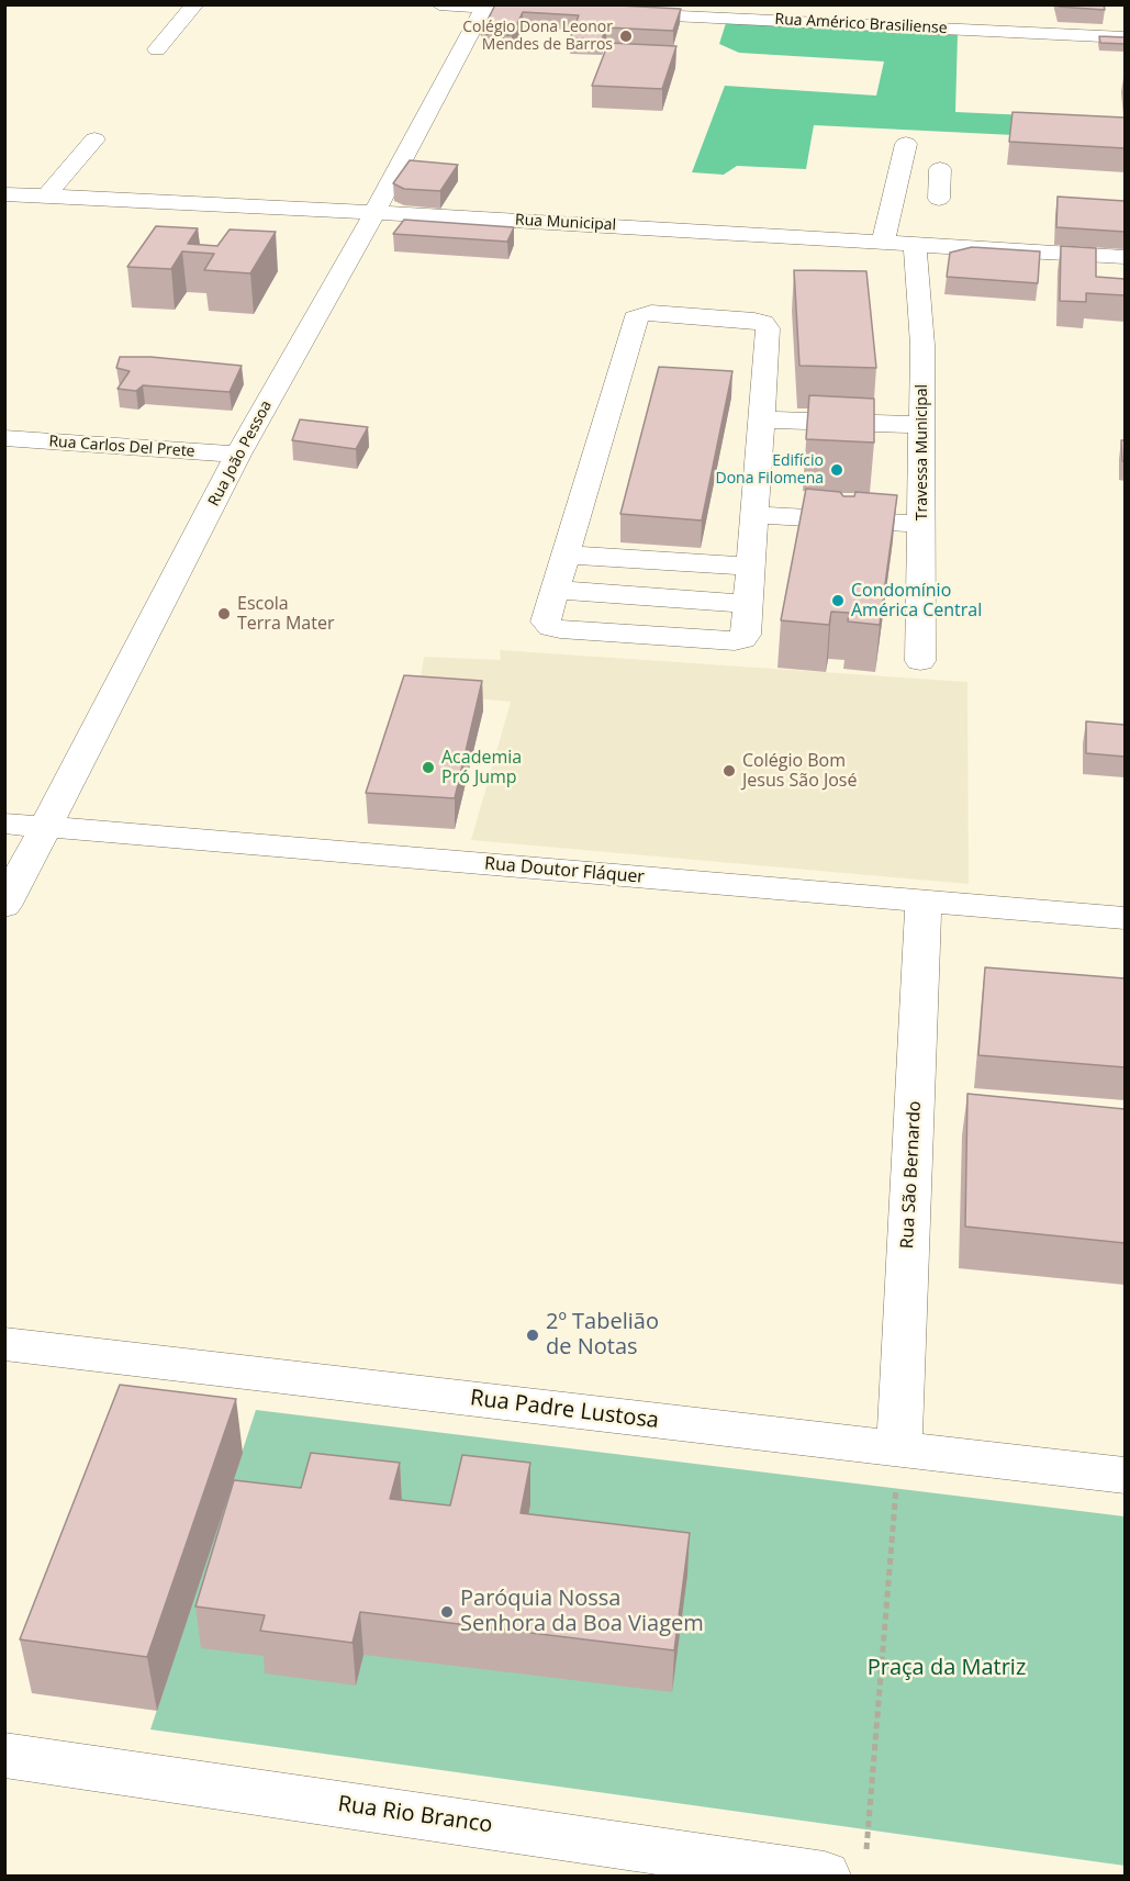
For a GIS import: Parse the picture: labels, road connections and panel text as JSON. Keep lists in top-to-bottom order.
{
  "streets": {
    "street": [
      "Rua Américo Brasiliense",
      "Rua Municipal",
      "Rua Carlos Del Prete",
      "Travessa Municipal",
      "Rua João Pessoa",
      "Rua Doutor Fláquer",
      "Rua São Bernardo",
      "Rua Padre Lustosa",
      "Rua Rio Branco"
    ]
  },
  "crossings": [
    ["Rua Municipal", "Travessa Municipal"],
    ["Rua Municipal", "Rua João Pessoa"],
    ["Rua Carlos Del Prete", "Rua João Pessoa"],
    ["Rua João Pessoa", "Rua Doutor Fláquer"],
    ["Rua Doutor Fláquer", "Rua São Bernardo"],
    ["Rua São Bernardo", "Rua Padre Lustosa"]
  ],
  "parks": ["Praça da Matriz"],
  "places": [
    "Colégio Dona Leonor Mendes de Barros",
    "Edifício Dona Filomena",
    "Condomínio América Central",
    "Escola Terra Mater",
    "Academia Pró Jump",
    "Colégio Bom Jesus São José",
    "2º Tabelião de Notas",
    "Paróquia Nossa Senhora da Boa Viagem"
  ]
}
